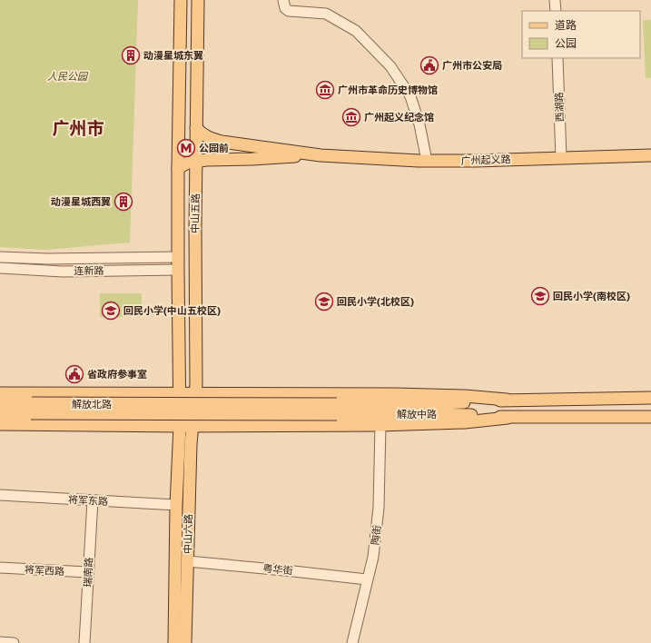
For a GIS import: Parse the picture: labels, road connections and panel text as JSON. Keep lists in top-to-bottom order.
{
  "streets": {
    "main road": [
      "广州起义路",
      "中山五路",
      "解放北路",
      "解放中路",
      "中山六路"
    ],
    "street": [
      "西湖路",
      "连新路",
      "将军东路",
      "陶街",
      "粤华街",
      "将军西路",
      "瑞南路"
    ]
  },
  "crossings": [
    ["西湖路", "广州起义路"],
    ["广州起义路", "中山五路"],
    ["中山五路", "连新路"],
    ["中山五路", "解放北路"],
    ["中山五路", "解放中路"],
    ["中山五路", "中山六路"],
    ["解放北路", "解放中路"],
    ["将军东路", "中山六路"],
    ["将军东路", "瑞南路"],
    ["中山六路", "粤华街"],
    ["陶街", "粤华街"],
    ["将军西路", "瑞南路"]
  ],
  "districts": ["广州市"],
  "parks": ["人民公园"],
  "places": {
    "building": ["动漫星城东翼", "动漫星城西翼"],
    "public building": ["广州市公安局", "省政府参事室"],
    "museum": ["广州市革命历史博物馆", "广州起义纪念馆"],
    "metro station": ["公园前"],
    "school or university": ["回民小学(南校区)", "回民小学(北校区)", "回民小学(中山五校区)"]
  },
  "legend": ["道路", "公园"]
}
